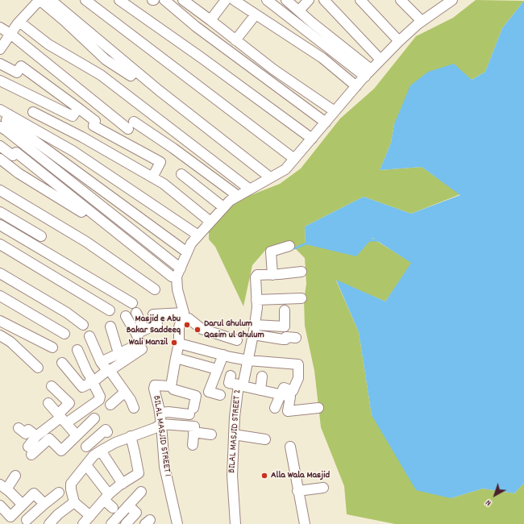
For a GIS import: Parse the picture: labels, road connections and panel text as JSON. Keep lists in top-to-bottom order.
{
  "streets": {
    "street": ["BILAL MASJID STREET 2", "BILAL MASJID STREET 1"]
  },
  "places": [
    "Masjid e Abu Bakar Saddeeq",
    "Darul Ghulum Qasim ul Ghulum",
    "Wali Manzil",
    "Alla Wala Masjid"
  ],
  "north": "bottom left"
}
